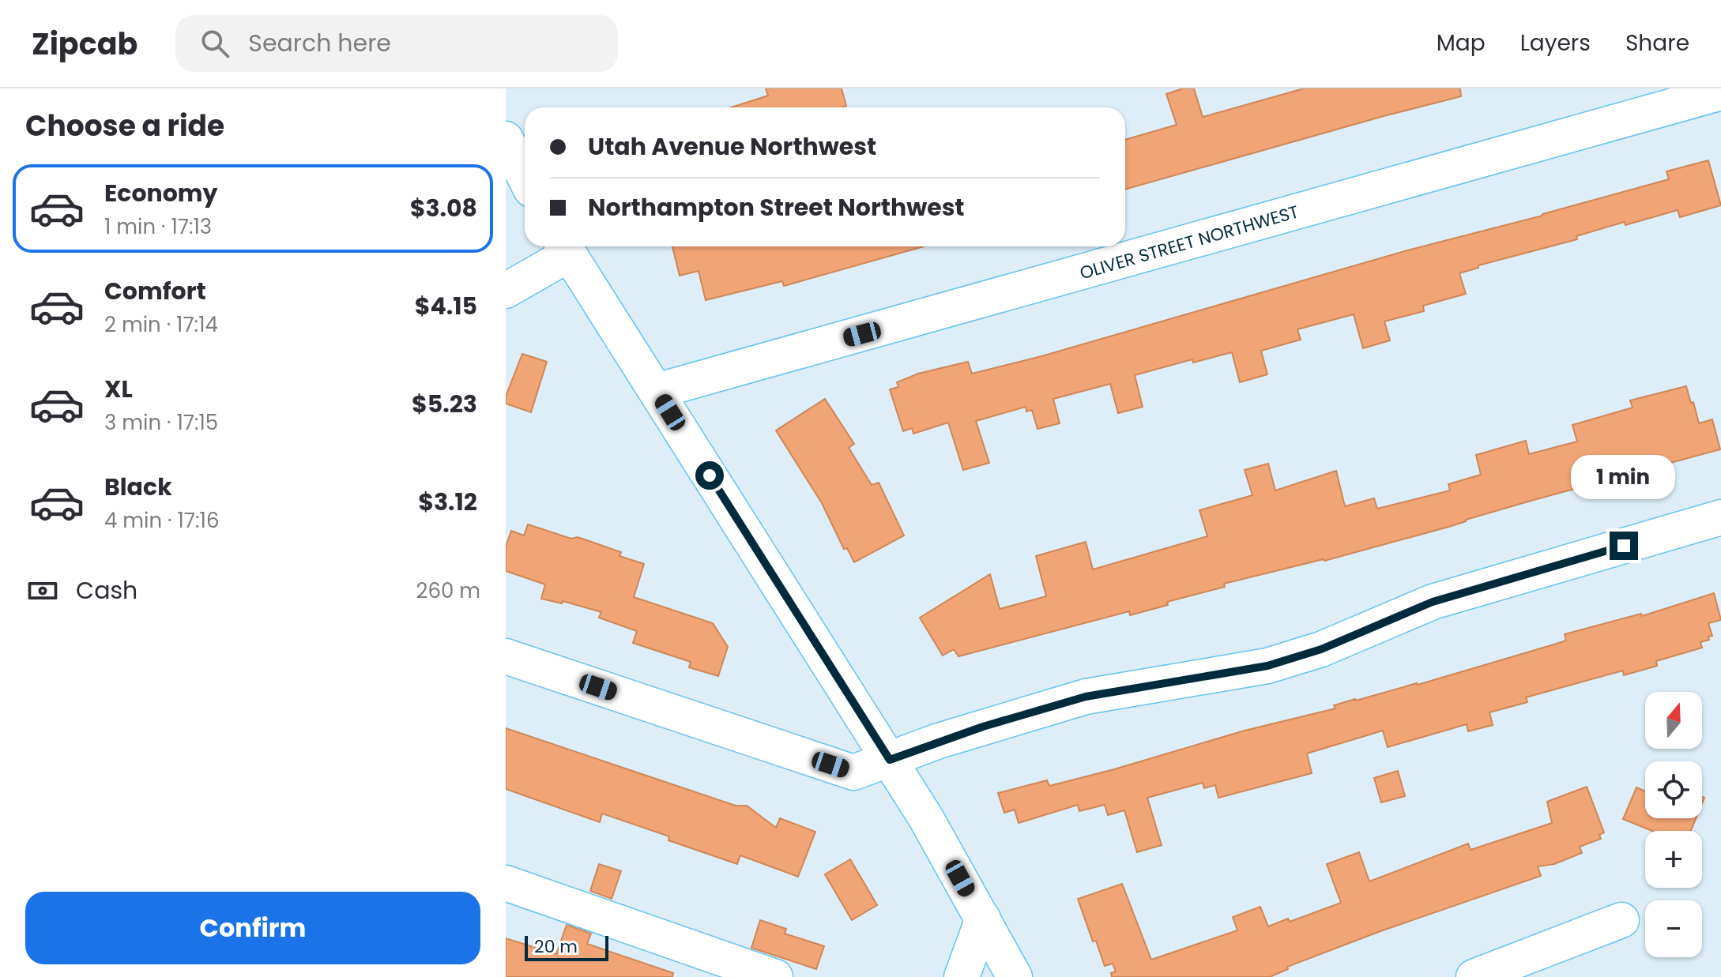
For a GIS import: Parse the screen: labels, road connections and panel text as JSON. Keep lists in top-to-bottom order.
{
  "streets": {
    "street": ["OLIVER STREET NORTHWEST"]
  },
  "scale_bar": "20 m",
  "north": "top",
  "page": {
    "header": "Zipcab",
    "search": "Search here",
    "nav": ["Map", "Layers", "Share"],
    "heading": "Choose a ride",
    "banner": ["Utah Avenue Northwest", "Northampton Street Northwest"],
    "list": [
      {
        "name": "Economy",
        "note": "1 min · 17:13",
        "value": "$3.08"
      },
      {
        "name": "Comfort",
        "note": "2 min · 17:14",
        "value": "$4.15"
      },
      {
        "name": "XL",
        "note": "3 min · 17:15",
        "value": "$5.23"
      },
      {
        "name": "Black",
        "note": "4 min · 17:16",
        "value": "$3.12"
      }
    ],
    "bubble": "1 min",
    "pay": ["Cash", "260 m"],
    "map_buttons": ["+", "−"],
    "buttons": "Confirm",
    "scale": "20 m"
  }
}
